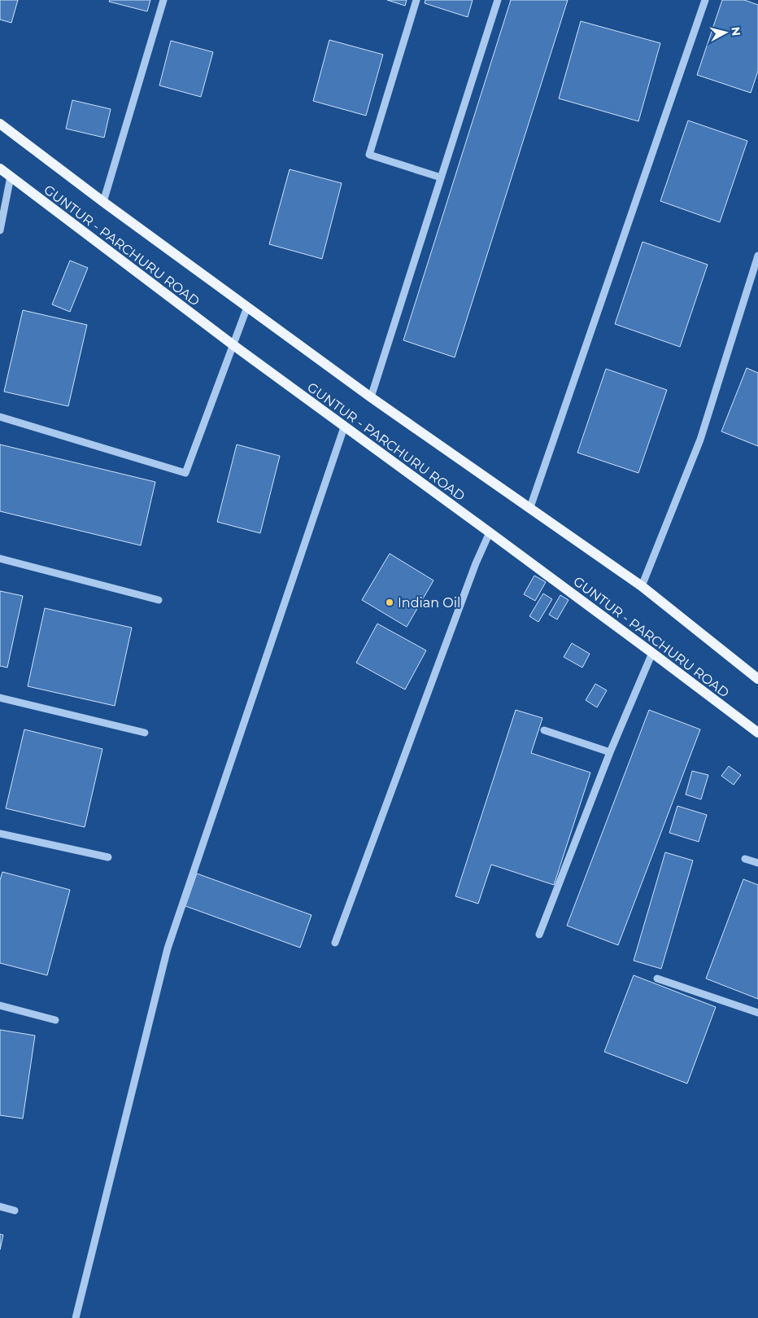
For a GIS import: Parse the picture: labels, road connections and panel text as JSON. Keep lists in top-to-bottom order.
{
  "streets": {
    "main road": ["GUNTUR - PARCHURU ROAD"]
  },
  "places": ["Indian Oil"],
  "north": "right"
}
